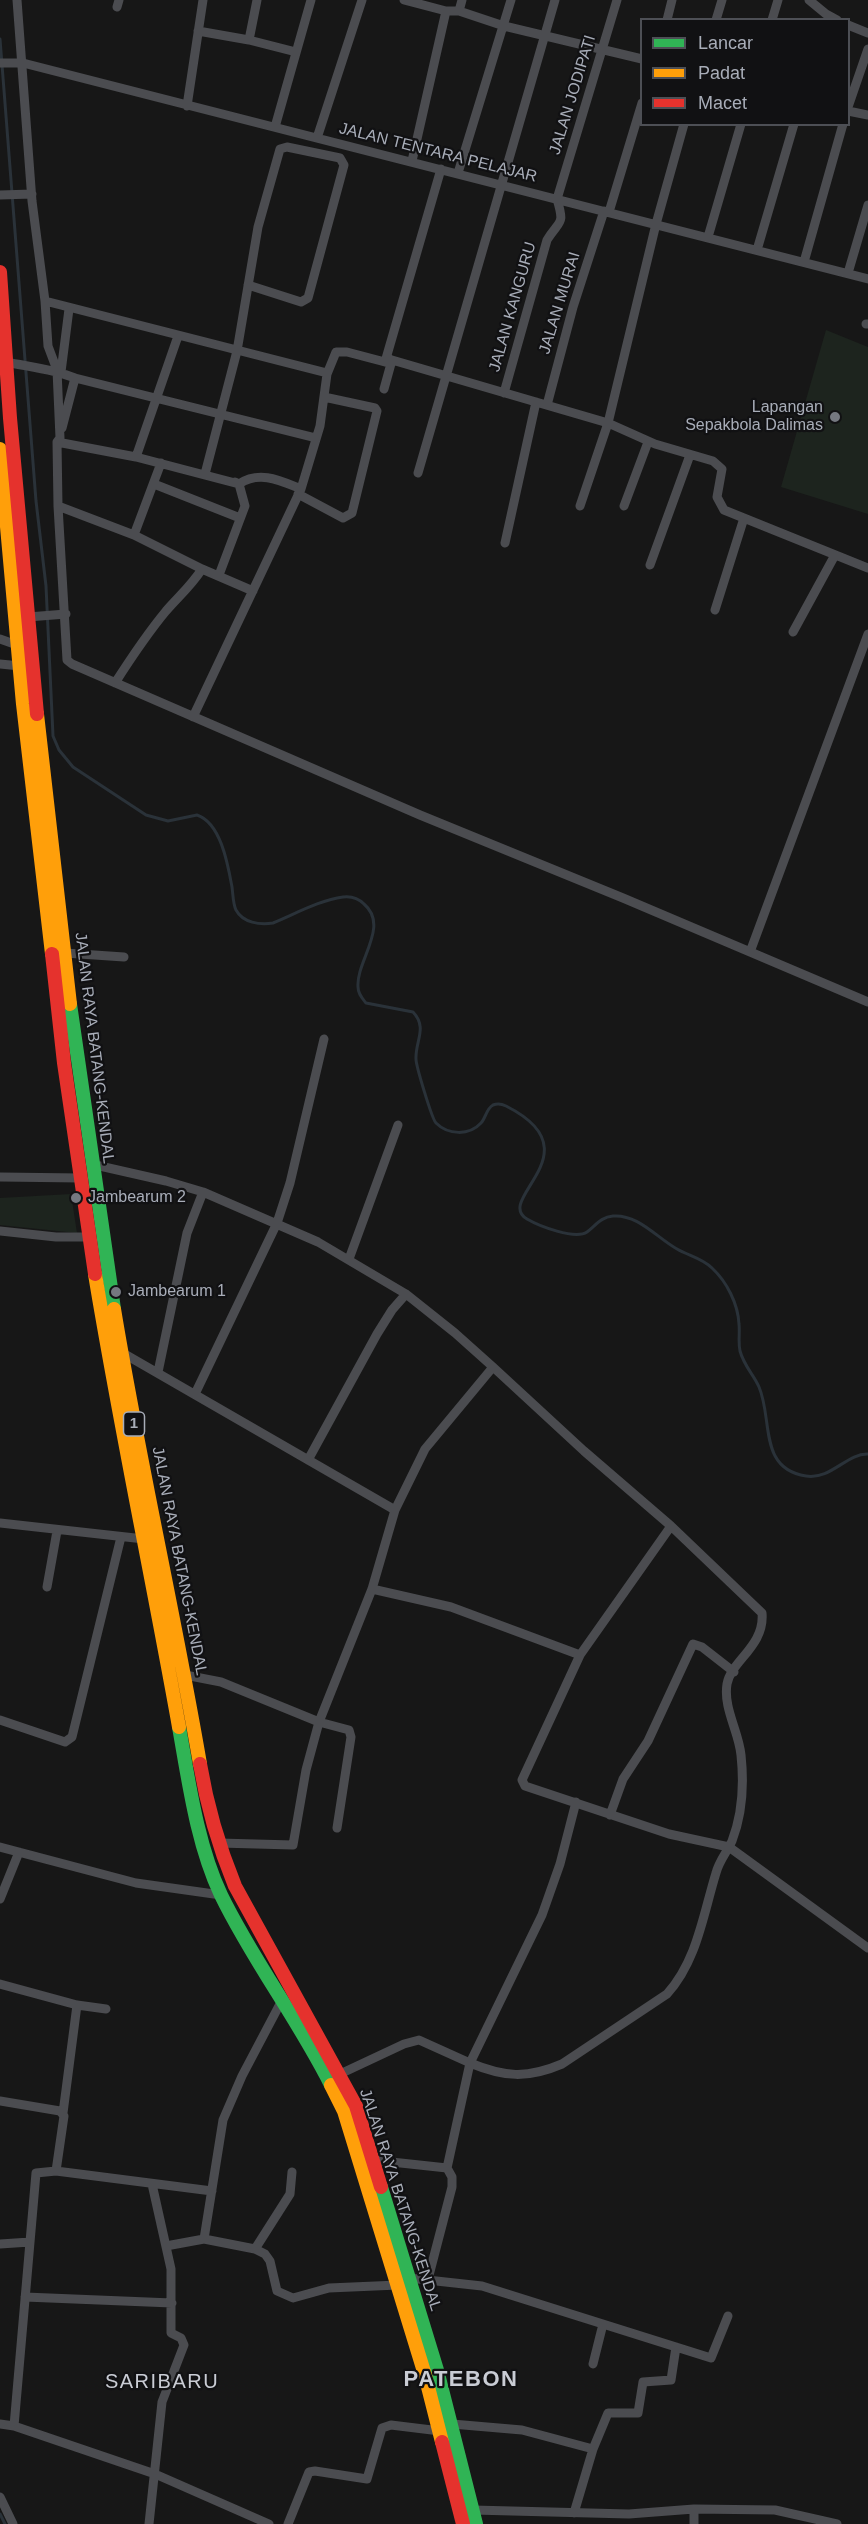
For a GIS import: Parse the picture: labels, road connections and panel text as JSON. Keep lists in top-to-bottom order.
{
  "streets": {
    "highway": ["JALAN RAYA BATANG-KENDAL", "1"],
    "street": [
      "JALAN JODIPATI",
      "JALAN TENTARA PELAJAR",
      "JALAN MURAI",
      "JALAN KANGURU"
    ]
  },
  "crossings": [
    ["JALAN JODIPATI", "JALAN TENTARA PELAJAR"],
    ["JALAN JODIPATI", "JALAN KANGURU"],
    ["JALAN TENTARA PELAJAR", "JALAN MURAI"],
    ["JALAN TENTARA PELAJAR", "JALAN KANGURU"]
  ],
  "districts": ["PATEBON", "SARIBARU"],
  "places": ["Lapangan Sepakbola Dalimas", "Jambearum 2", "Jambearum 1"],
  "legend": ["Lancar", "Padat", "Macet"]
}
